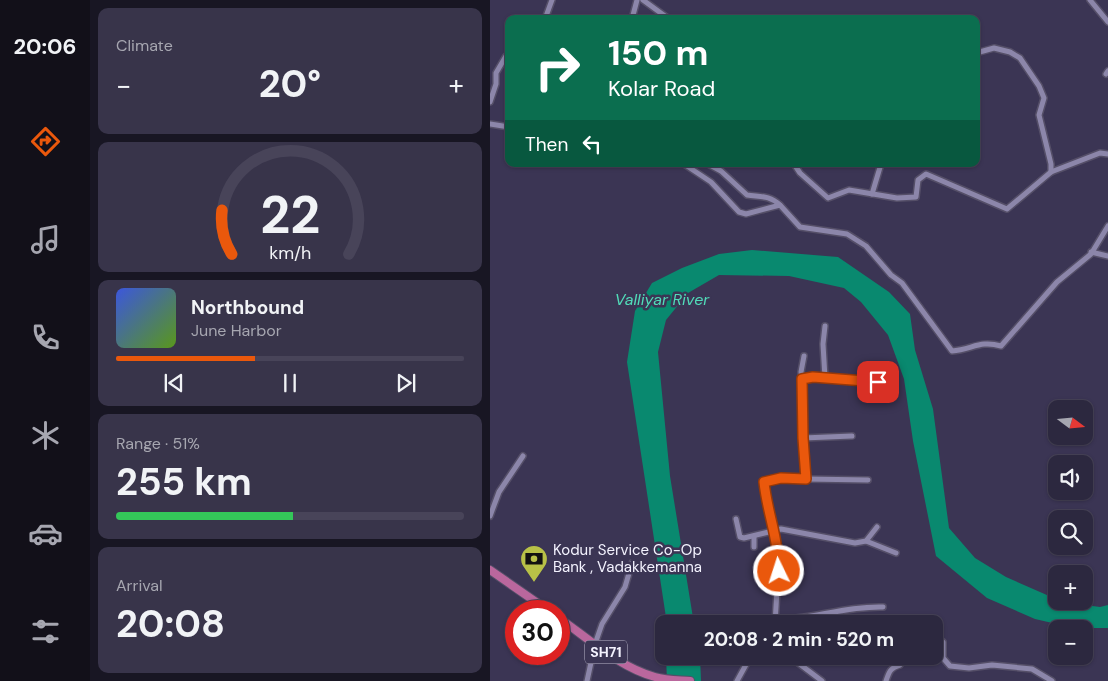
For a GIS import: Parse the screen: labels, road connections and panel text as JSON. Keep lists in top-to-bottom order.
{
  "streets": {
    "main road": ["SH71"]
  },
  "water": ["Valliyar River"],
  "places": {
    "bank": ["Kodur Service Co-Op Bank , Vadakkemanna"]
  },
  "north": "right",
  "page": {
    "tabs": "20:06",
    "tile": [
      "Climate",
      ["Range · 51%", "255 km"],
      ["Arrival", "20:08"]
    ],
    "turn": ["150 m", "Kolar Road"],
    "heat": ["−", "20°", "+"],
    "then": "Then",
    "song": ["Northbound", "June Harbor"],
    "map_buttons": ["+", "−"],
    "limit": "30",
    "trip": "20:08 · 2 min · 520 m",
    "gauge": ["22", "km/h"]
  }
}
